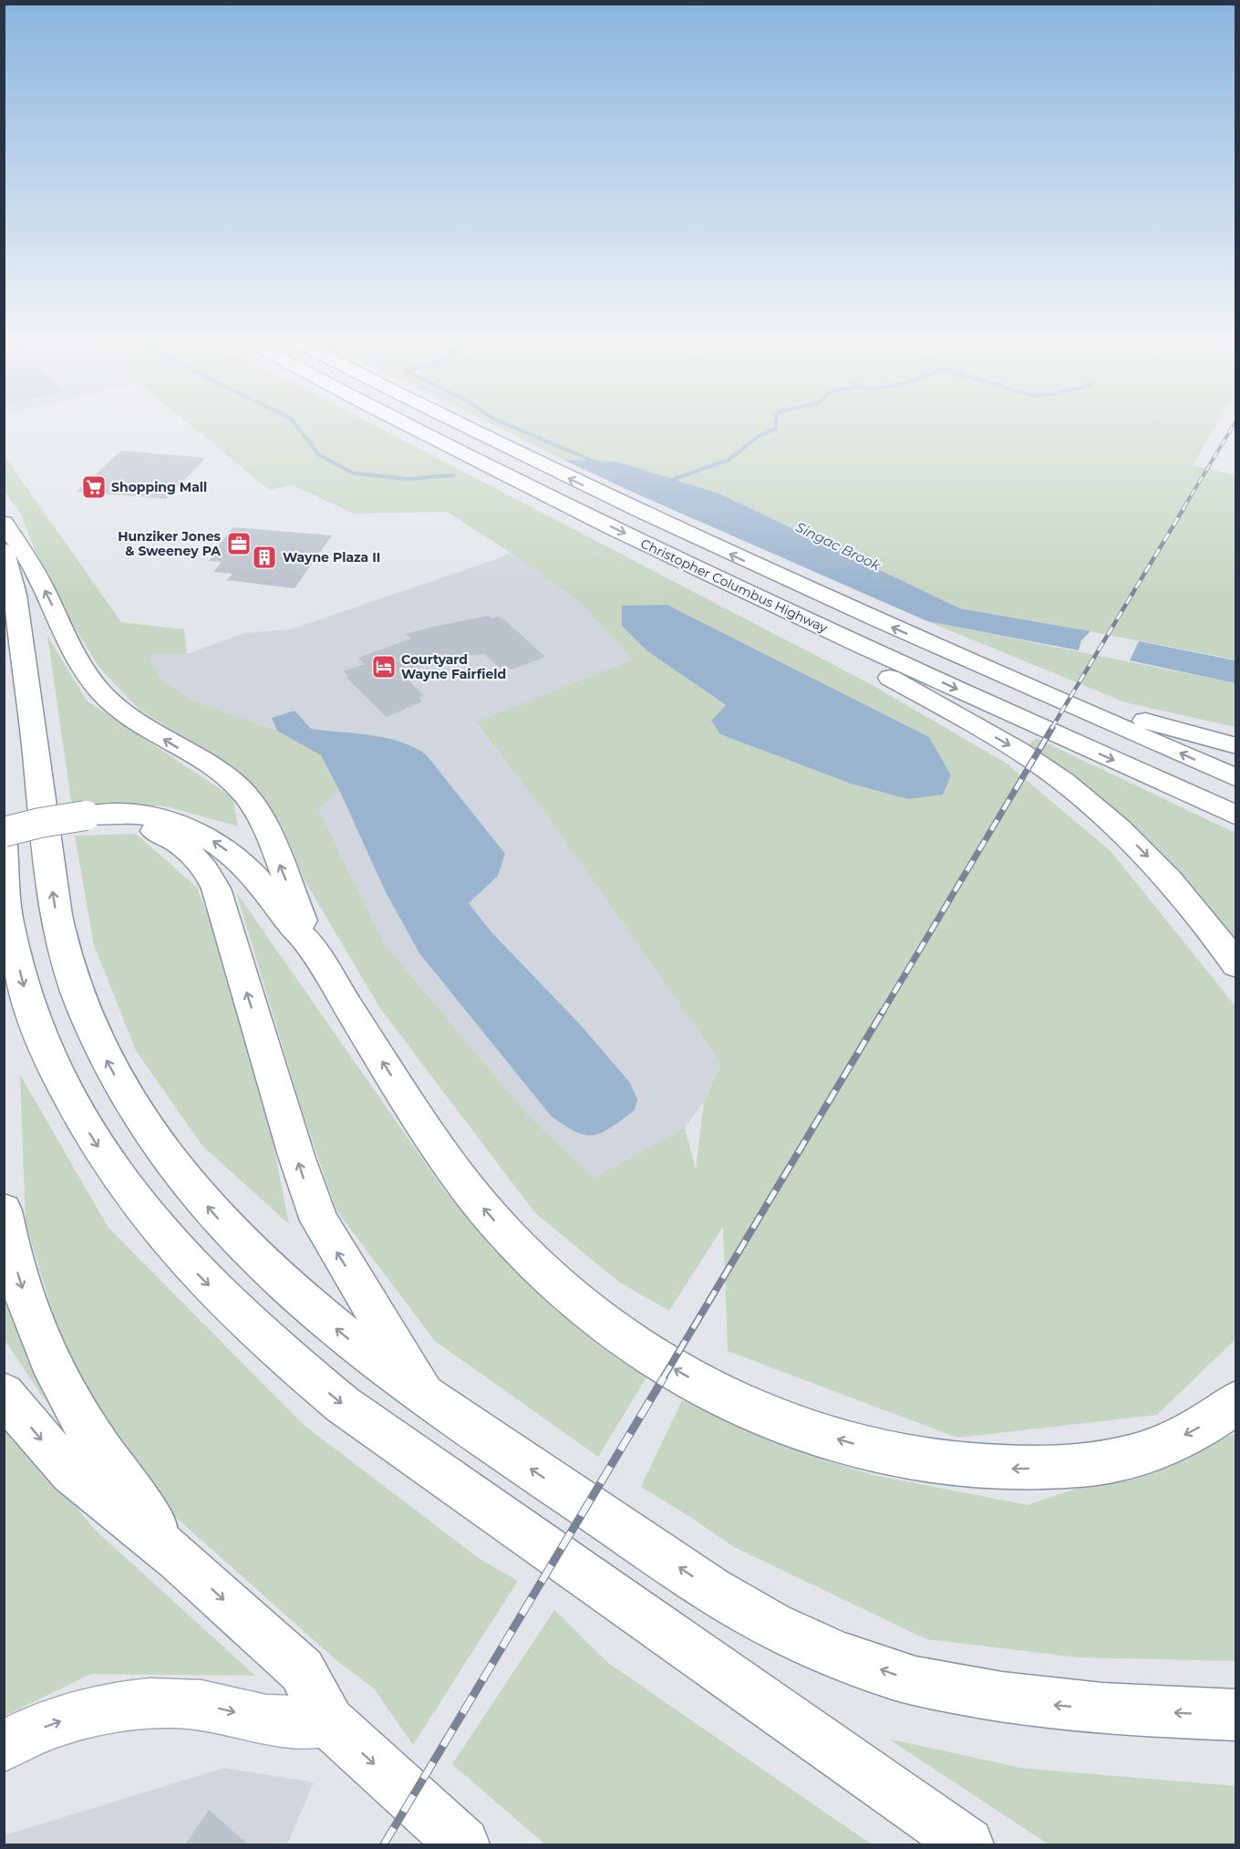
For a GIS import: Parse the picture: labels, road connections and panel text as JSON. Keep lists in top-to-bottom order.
{
  "streets": {
    "main road": ["Christopher Columbus Highway"]
  },
  "water": ["Singac Brook"],
  "places": {
    "supermarket": ["Shopping Mall"],
    "office": ["Hunziker Jones & Sweeney PA"],
    "building": ["Wayne Plaza II"],
    "hotel": ["Courtyard Wayne Fairfield"]
  }
}
